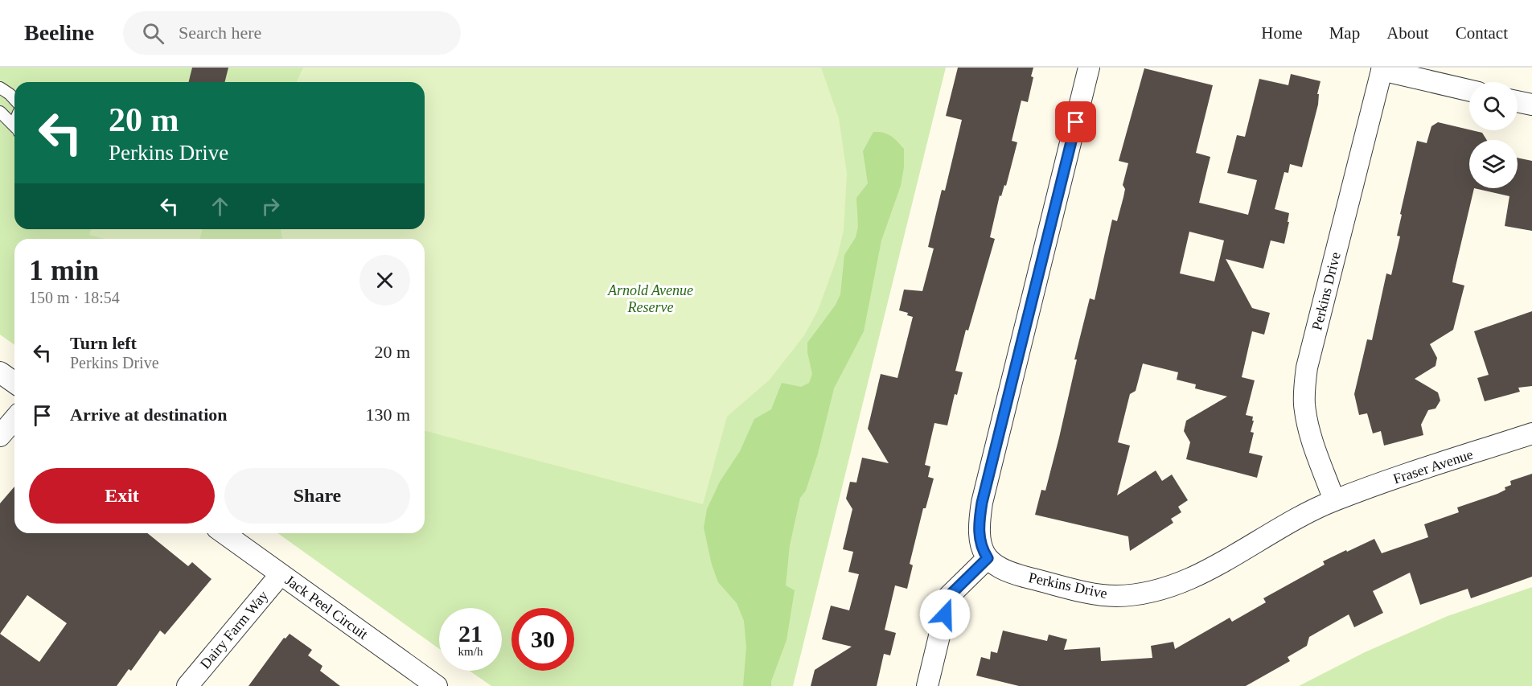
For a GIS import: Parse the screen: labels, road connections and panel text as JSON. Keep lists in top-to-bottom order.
{
  "streets": {
    "street": [
      "Perkins Drive",
      "Fraser Avenue",
      "Jack Peel Circuit",
      "Dairy Farm Way"
    ]
  },
  "crossings": [
    ["Perkins Drive", "Fraser Avenue"],
    ["Jack Peel Circuit", "Dairy Farm Way"]
  ],
  "parks": ["Arnold Avenue Reserve"],
  "page": {
    "header": "Beeline",
    "search": "Search here",
    "nav": [
      "Home",
      "Map",
      "About",
      "Contact"
    ],
    "turn": ["20 m", "Perkins Drive"],
    "heading": ["1 min", "150 m · 18:54"],
    "list": [
      {
        "name": "Turn left",
        "note": "Perkins Drive",
        "value": "20 m"
      },
      {
        "name": "Arrive at destination",
        "value": "130 m"
      }
    ],
    "buttons": ["Exit", "Share"],
    "speed": "21 km/h",
    "limit": "30"
  }
}
